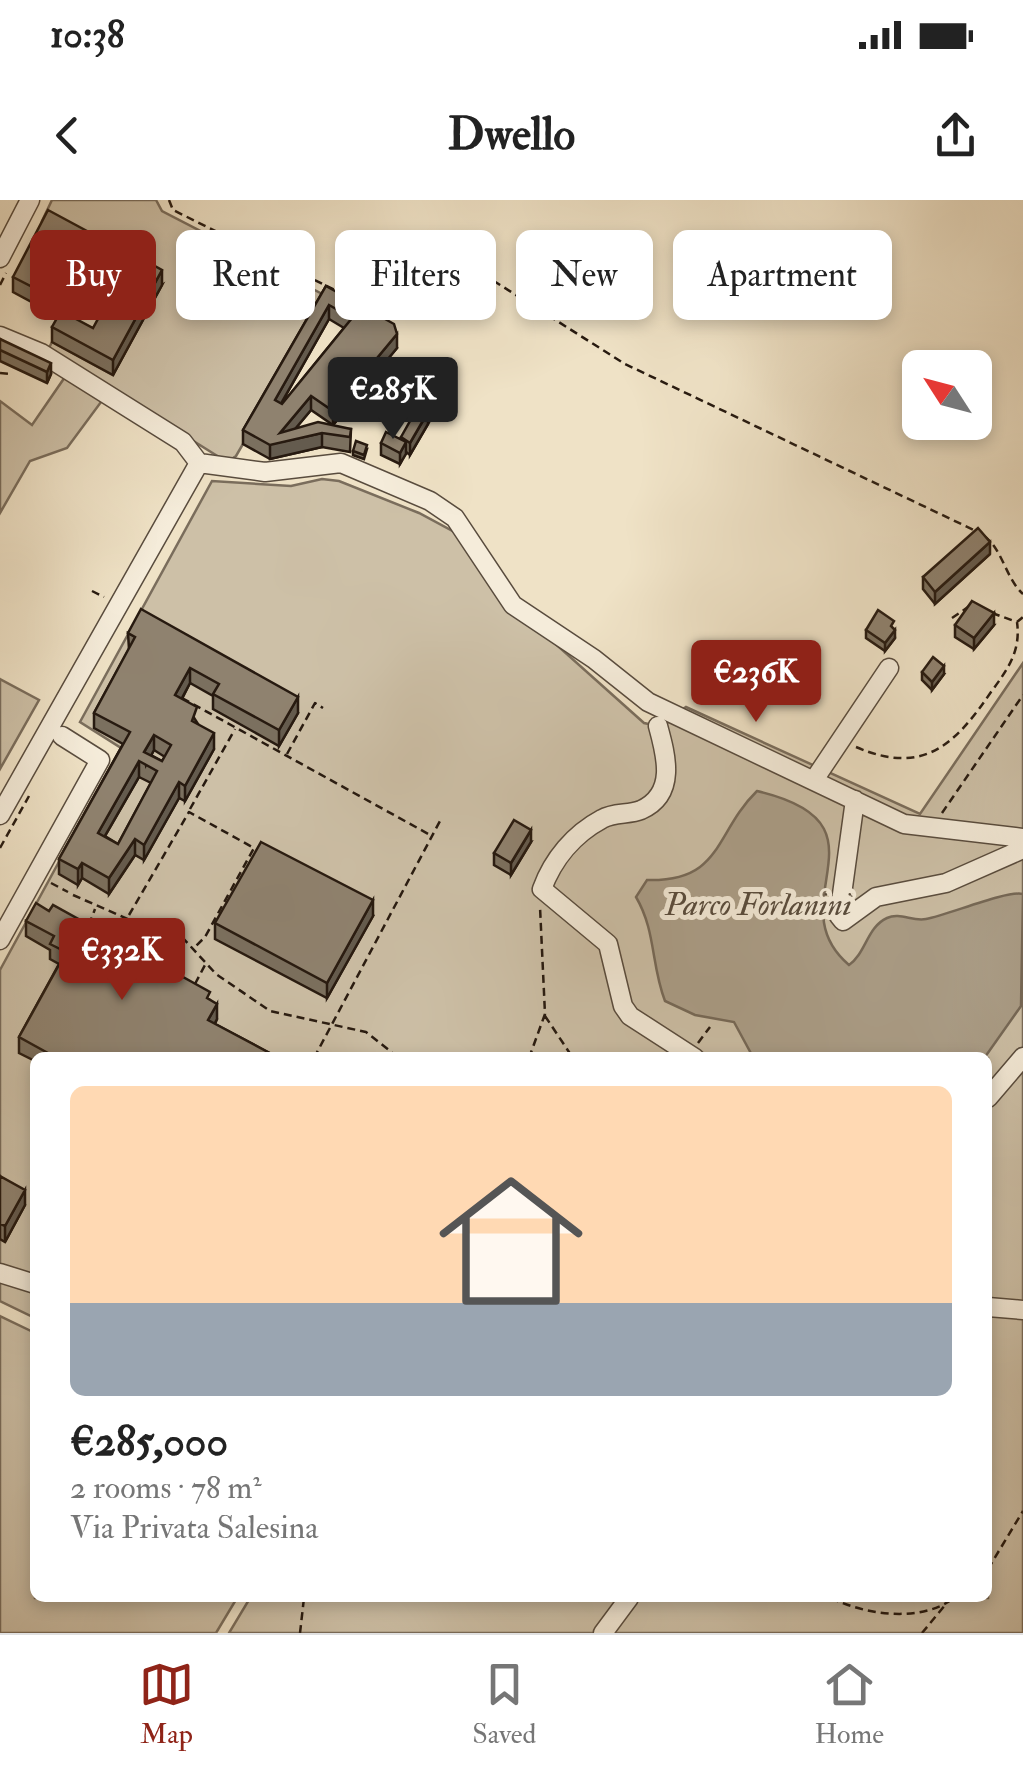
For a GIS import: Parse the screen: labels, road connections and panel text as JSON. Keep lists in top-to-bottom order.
{
  "parks": ["Parco Forlanini"],
  "north": "top left",
  "page": {
    "status": "10:38",
    "header": "Dwello",
    "chip": [
      "Buy",
      "Rent",
      "Filters",
      "New",
      "Apartment"
    ],
    "price": ["€285K", "€236K", "€332K"],
    "list": [
      {
        "name": "€285,000",
        "note": "2 rooms · 78 m² · Via Privata Salesina"
      }
    ],
    "tabs": ["Map", "Saved", "Home"]
  }
}
